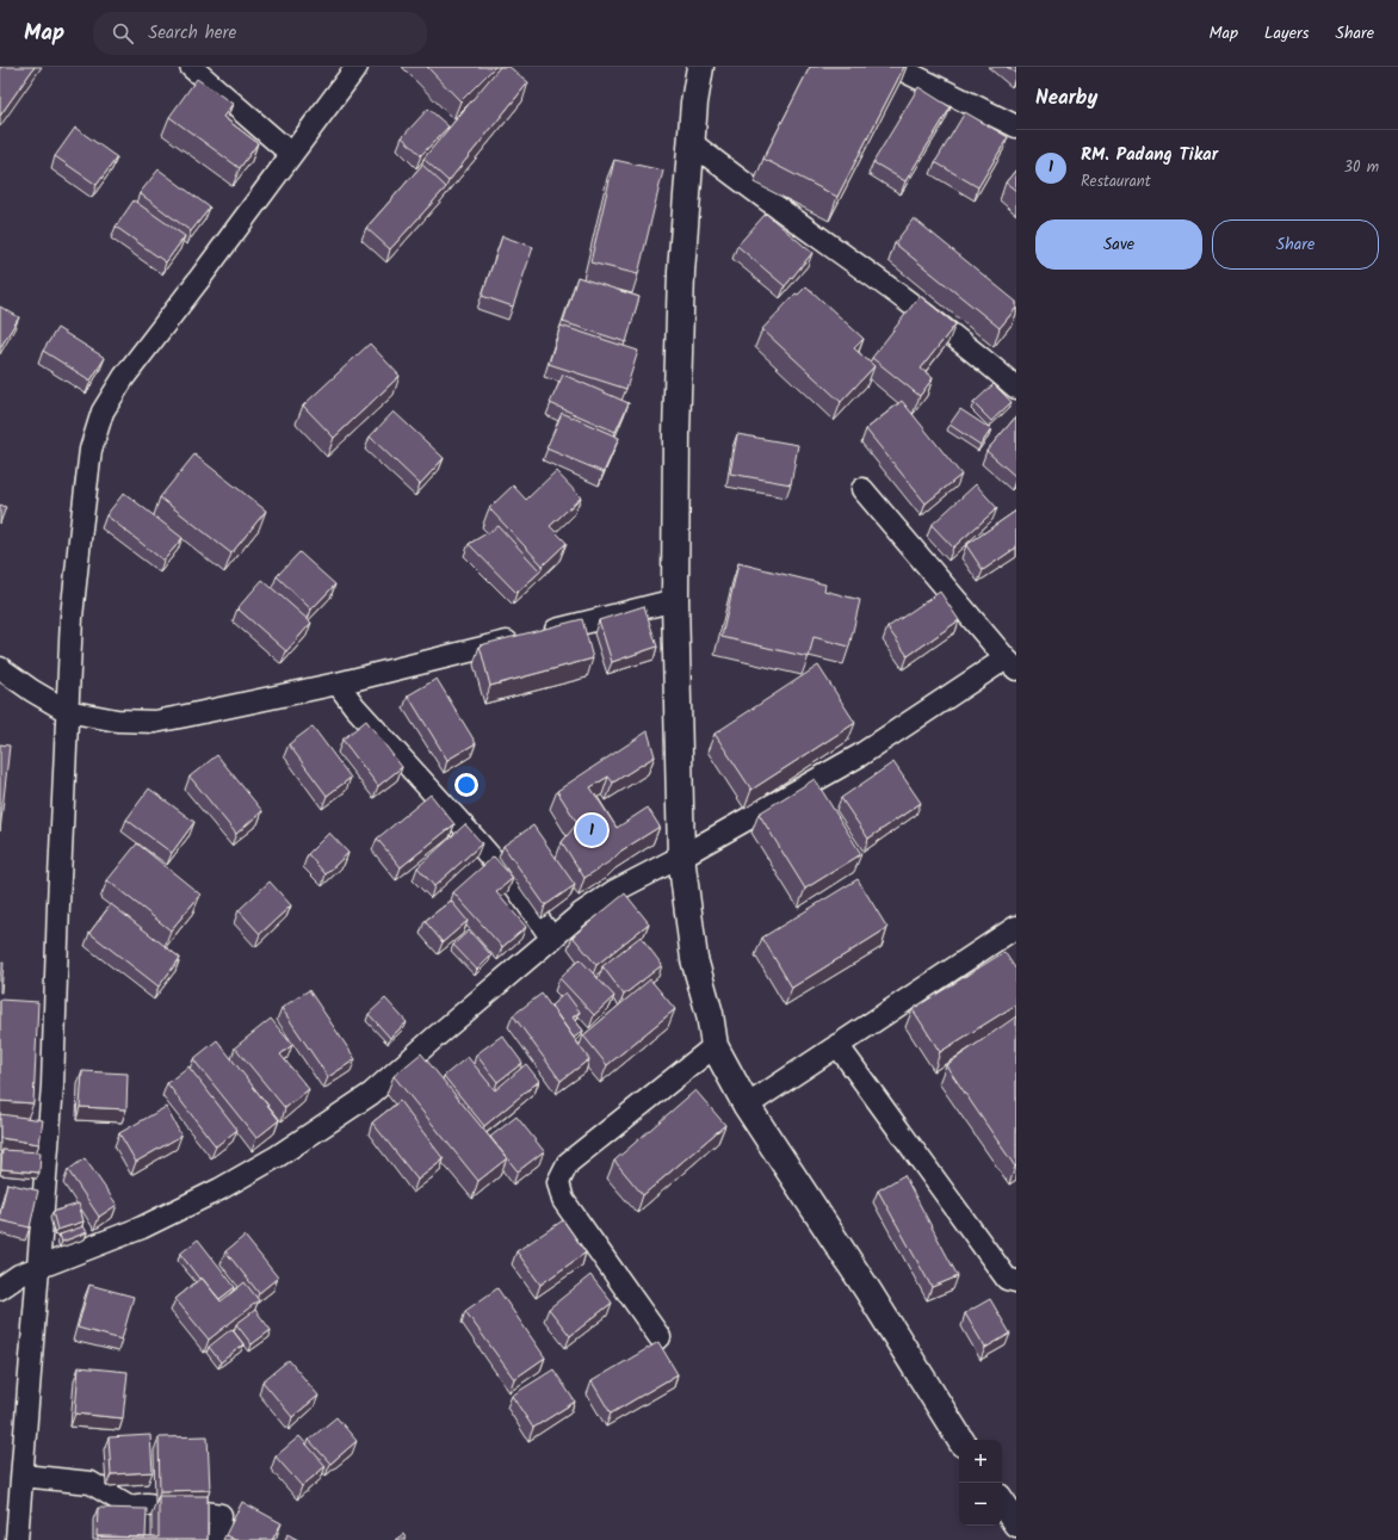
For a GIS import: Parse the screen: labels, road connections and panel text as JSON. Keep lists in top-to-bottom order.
{
  "page": {
    "header": "Map",
    "search": "Search here",
    "nav": ["Map", "Layers", "Share"],
    "heading": "Nearby",
    "list": [
      {
        "mark": "1",
        "name": "RM. Padang Tikar",
        "note": "Restaurant",
        "value": "30 m"
      }
    ],
    "buttons": ["Save", "Share"],
    "pins": "1",
    "map_buttons": ["+", "−"]
  }
}
